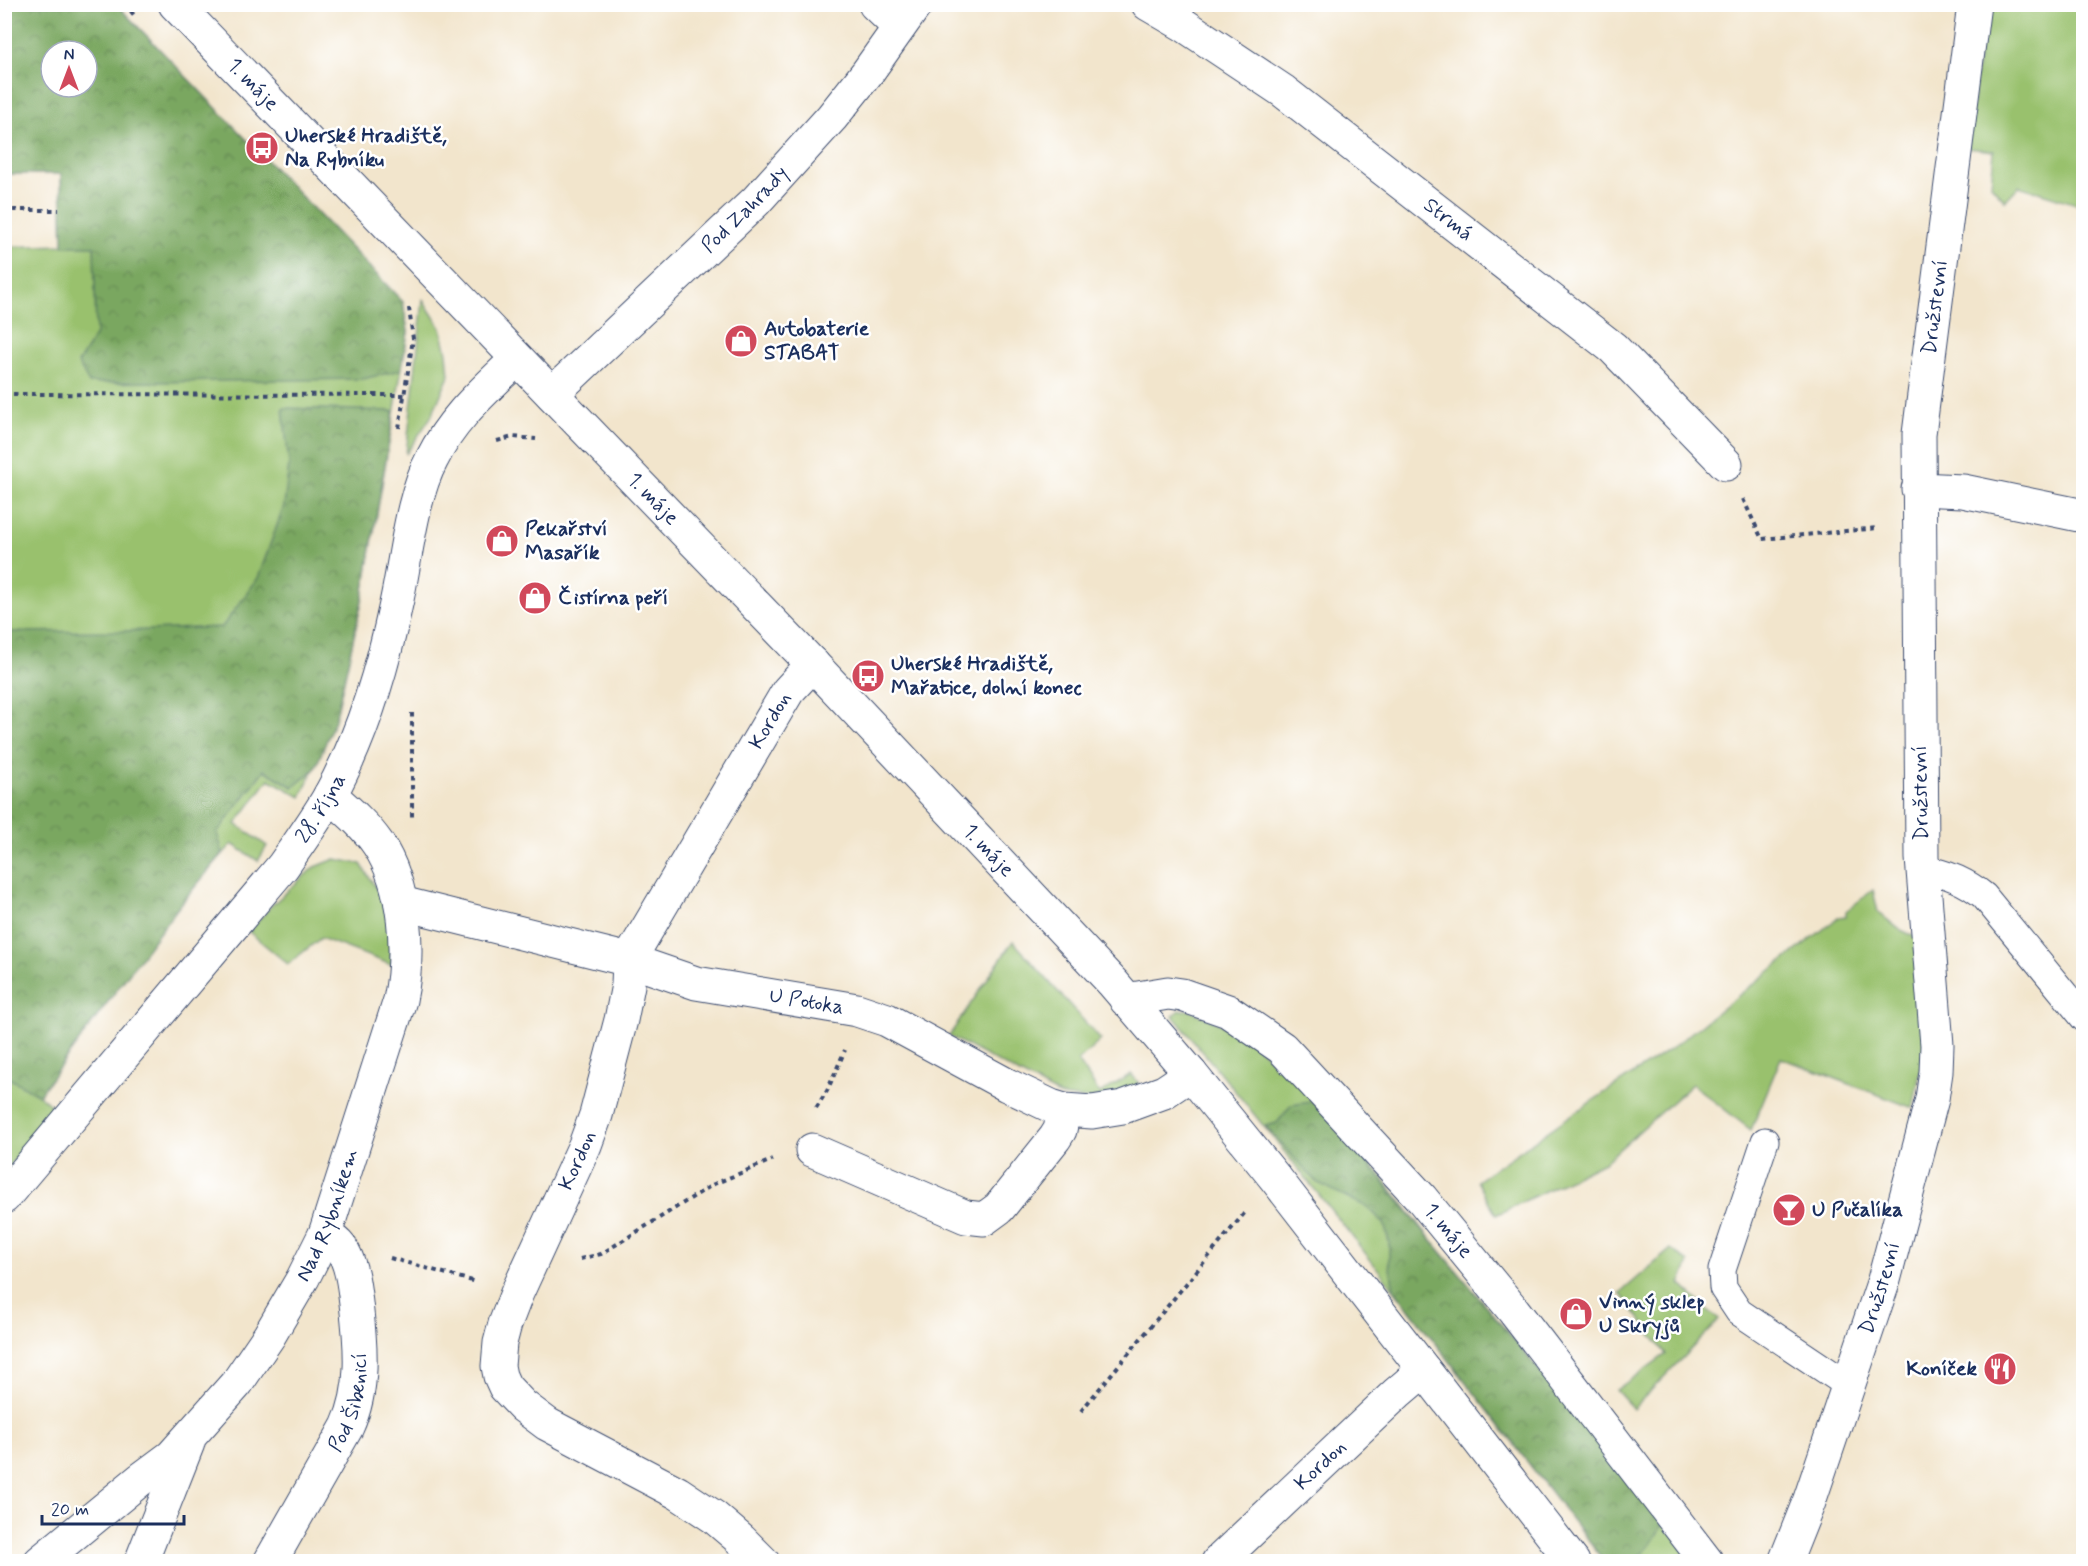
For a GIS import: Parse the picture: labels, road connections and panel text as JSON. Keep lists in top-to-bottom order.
{
  "streets": {
    "street": [
      "1. máje",
      "Pod Zahrady",
      "Strmá",
      "Družstevní",
      "Kordon",
      "28. října",
      "U Potoka",
      "Nad Rybníkem",
      "Pod Šibenicí"
    ]
  },
  "crossings": [
    ["1. máje", "Pod Zahrady"],
    ["1. máje", "Kordon"],
    ["1. máje", "28. října"],
    ["1. máje", "U Potoka"],
    ["Kordon", "U Potoka"],
    ["28. října", "Nad Rybníkem"],
    ["U Potoka", "Nad Rybníkem"],
    ["Nad Rybníkem", "Pod Šibenicí"]
  ],
  "places": {
    "bus stop": ["Uherské Hradiště, Na Rybníku", "Uherské Hradiště, Mařatice, dolní konec"],
    "shop": [
      "Autobaterie STABAT",
      "Pekařství Masařík",
      "Čistírna peří",
      "Vinný sklep U Skryjů"
    ],
    "bar": ["U Pučalíka"],
    "restaurant": ["Koníček"]
  },
  "scale_bar": "20 m",
  "north": "top"
}
